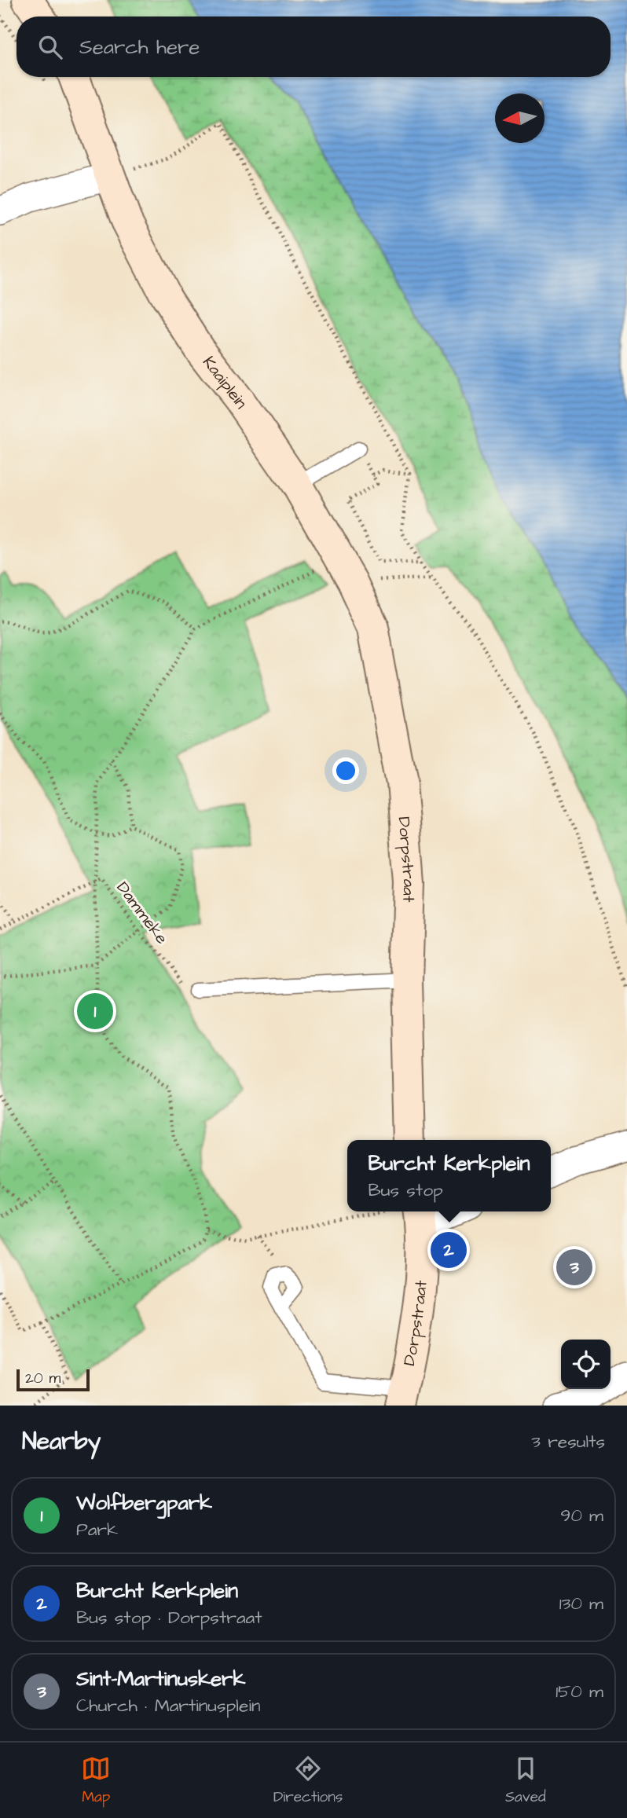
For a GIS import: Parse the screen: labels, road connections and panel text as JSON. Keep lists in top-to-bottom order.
{
  "streets": {
    "street": ["Kaaiplein", "Dorpstraat"],
    "path": ["Dammeke"]
  },
  "crossings": [
    ["Kaaiplein", "Dorpstraat"]
  ],
  "scale_bar": "20 m",
  "north": "left",
  "page": {
    "search": "Search here",
    "pins": ["1", "2", "3"],
    "popup": ["Burcht Kerkplein", "Bus stop"],
    "scale": "20 m",
    "heading": ["Nearby", "3 results"],
    "list": [
      {
        "mark": "1",
        "name": "Wolfbergpark",
        "note": "Park",
        "value": "90 m"
      },
      {
        "mark": "2",
        "name": "Burcht Kerkplein",
        "note": "Bus stop · Dorpstraat",
        "value": "130 m"
      },
      {
        "mark": "3",
        "name": "Sint-Martinuskerk",
        "note": "Church · Martinusplein",
        "value": "150 m"
      }
    ],
    "nav": ["Map", "Directions", "Saved"]
  }
}
